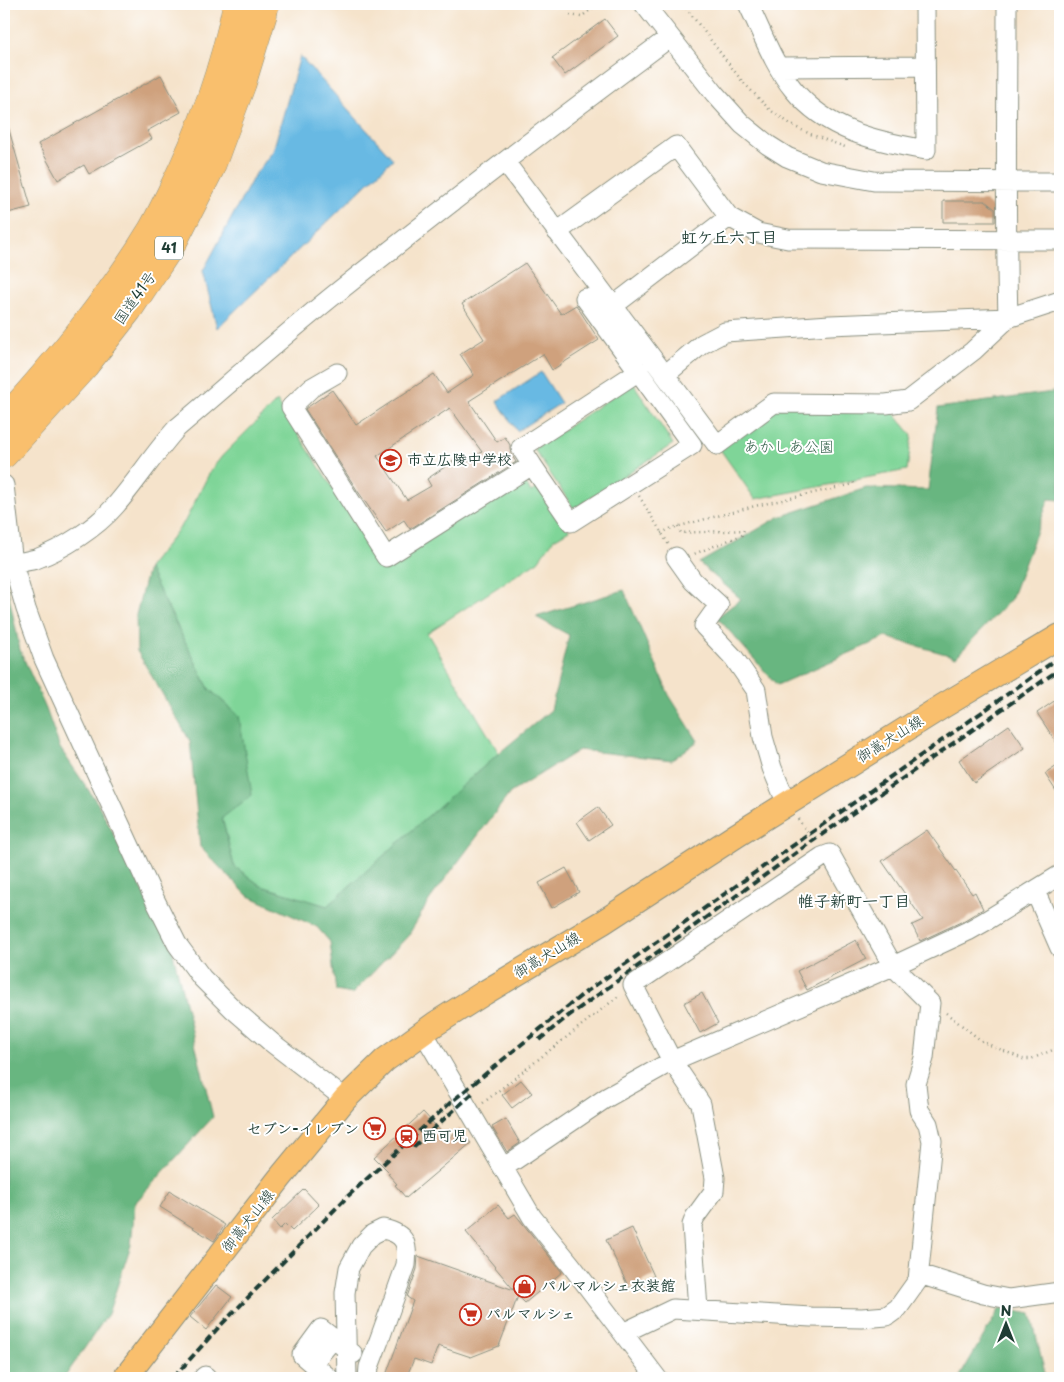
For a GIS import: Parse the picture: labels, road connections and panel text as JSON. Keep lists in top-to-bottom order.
{
  "streets": {
    "highway": ["41", "国道41号"],
    "main road": ["御嵩犬山線"]
  },
  "districts": ["虹ケ丘六丁目", "帷子新町一丁目"],
  "parks": ["あかしあ公園"],
  "places": {
    "school or university": ["市立広陵中学校"],
    "supermarket": ["セブン-イレブン", "パルマルシェ"],
    "station": ["西可児"],
    "shop": ["パルマルシェ衣装館"]
  },
  "north": "top"
}
